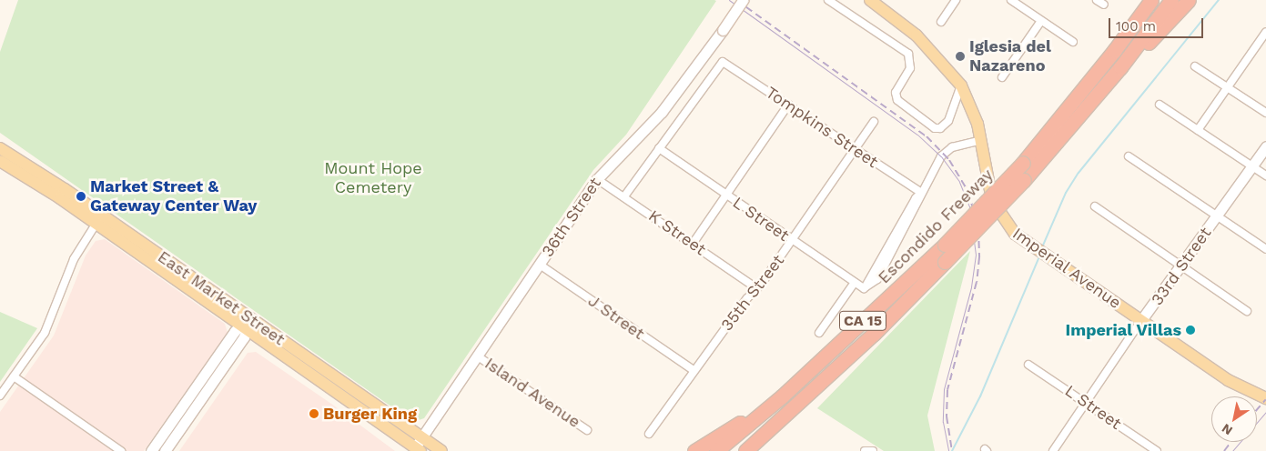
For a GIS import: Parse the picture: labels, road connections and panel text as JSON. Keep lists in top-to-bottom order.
{
  "streets": {
    "highway": ["Escondido Freeway", "CA 15"],
    "main road": [
      "36th Street",
      "33rd Street",
      "Imperial Avenue",
      "East Market Street"
    ],
    "street": [
      "Tompkins Street",
      "L Street",
      "K Street",
      "35th Street",
      "J Street",
      "Island Avenue"
    ]
  },
  "crossings": [
    ["Tompkins Street", "36th Street"],
    ["Tompkins Street", "L Street"],
    ["Tompkins Street", "35th Street"],
    ["36th Street", "L Street"],
    ["36th Street", "K Street"],
    ["36th Street", "East Market Street"],
    ["36th Street", "J Street"],
    ["36th Street", "Island Avenue"],
    ["L Street", "33rd Street"],
    ["L Street", "35th Street"],
    ["K Street", "35th Street"],
    ["33rd Street", "Imperial Avenue"],
    ["35th Street", "J Street"]
  ],
  "parks": ["Mount Hope Cemetery"],
  "places": [
    "Iglesia del Nazareno",
    "Market Street & Gateway Center Way",
    "Imperial Villas",
    "Burger King"
  ],
  "scale_bar": "100 m",
  "north": "bottom left"
}
